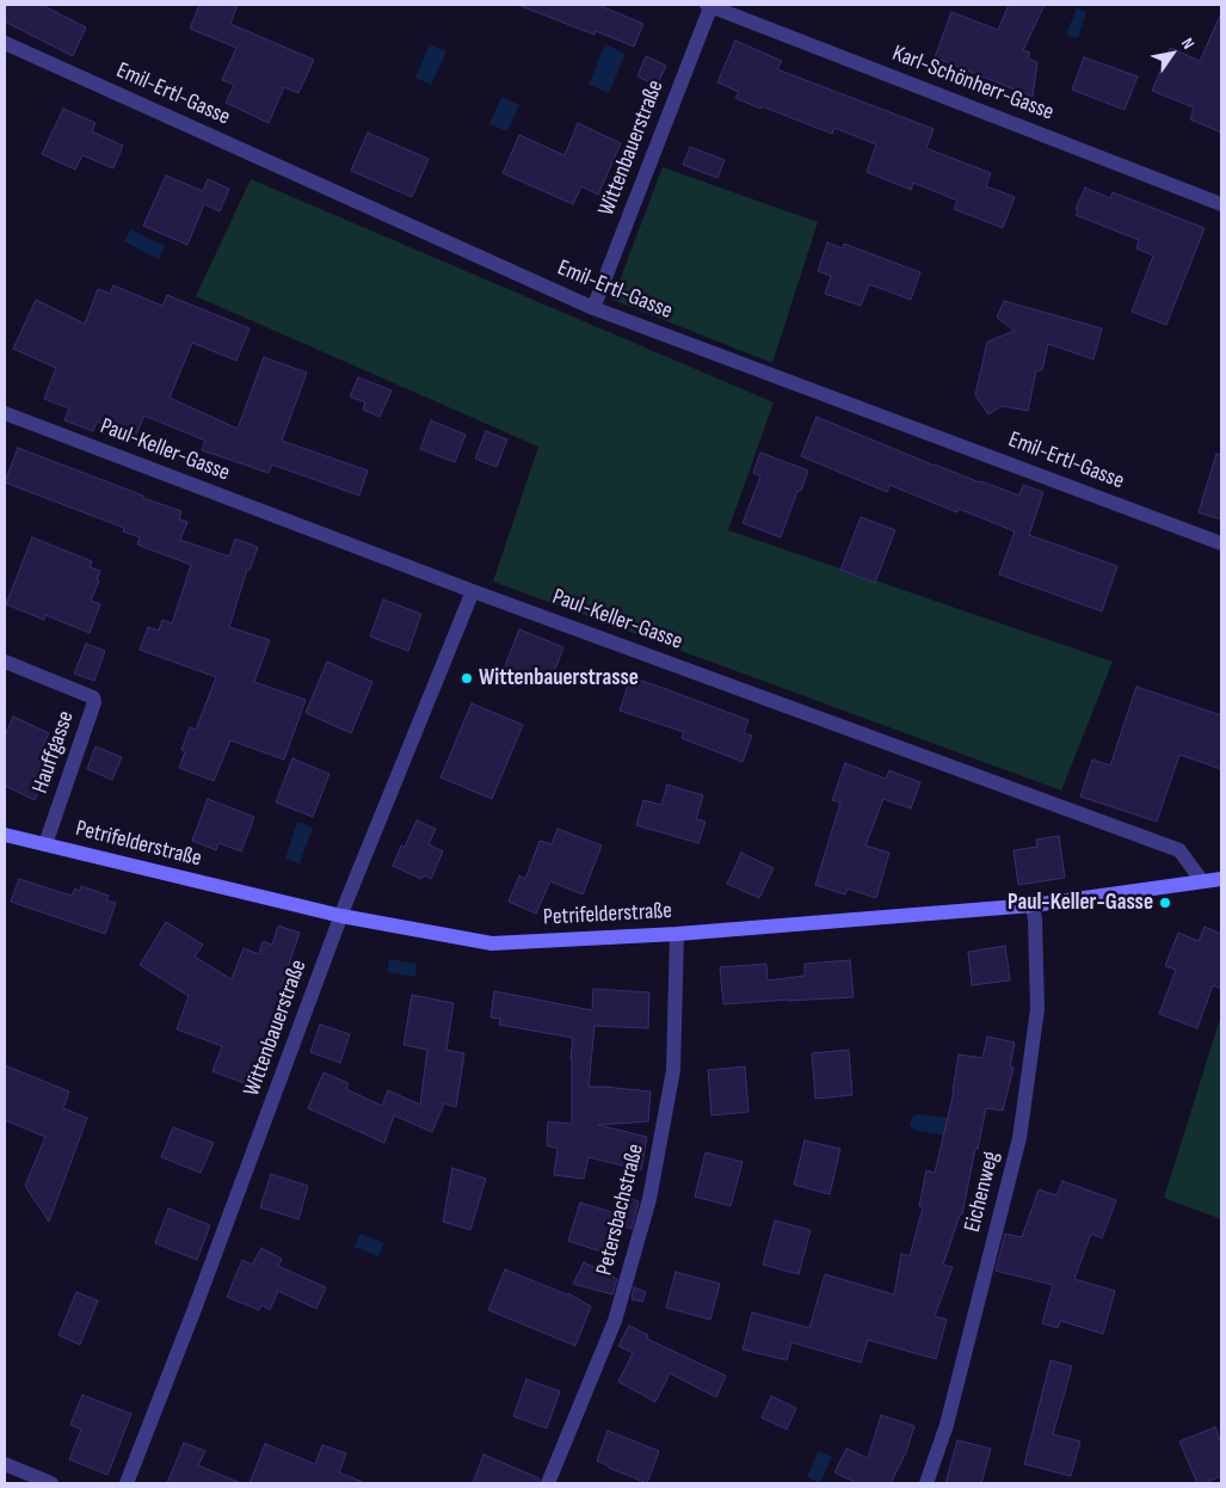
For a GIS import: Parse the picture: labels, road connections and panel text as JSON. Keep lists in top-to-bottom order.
{
  "streets": {
    "main road": ["Petrifelderstraße"],
    "street": [
      "Karl-Schönherr-Gasse",
      "Emil-Ertl-Gasse",
      "Wittenbauerstraße",
      "Paul-Keller-Gasse",
      "Hauffgasse",
      "Eichenweg",
      "Petersbachstraße"
    ]
  },
  "crossings": [
    ["Karl-Schönherr-Gasse", "Wittenbauerstraße"],
    ["Emil-Ertl-Gasse", "Wittenbauerstraße"],
    ["Wittenbauerstraße", "Paul-Keller-Gasse"],
    ["Wittenbauerstraße", "Petrifelderstraße"],
    ["Paul-Keller-Gasse", "Petrifelderstraße"],
    ["Hauffgasse", "Petrifelderstraße"],
    ["Petrifelderstraße", "Eichenweg"],
    ["Petrifelderstraße", "Petersbachstraße"]
  ],
  "places": ["Wittenbauerstrasse", "Paul-Keller-Gasse"],
  "north": "top right"
}
